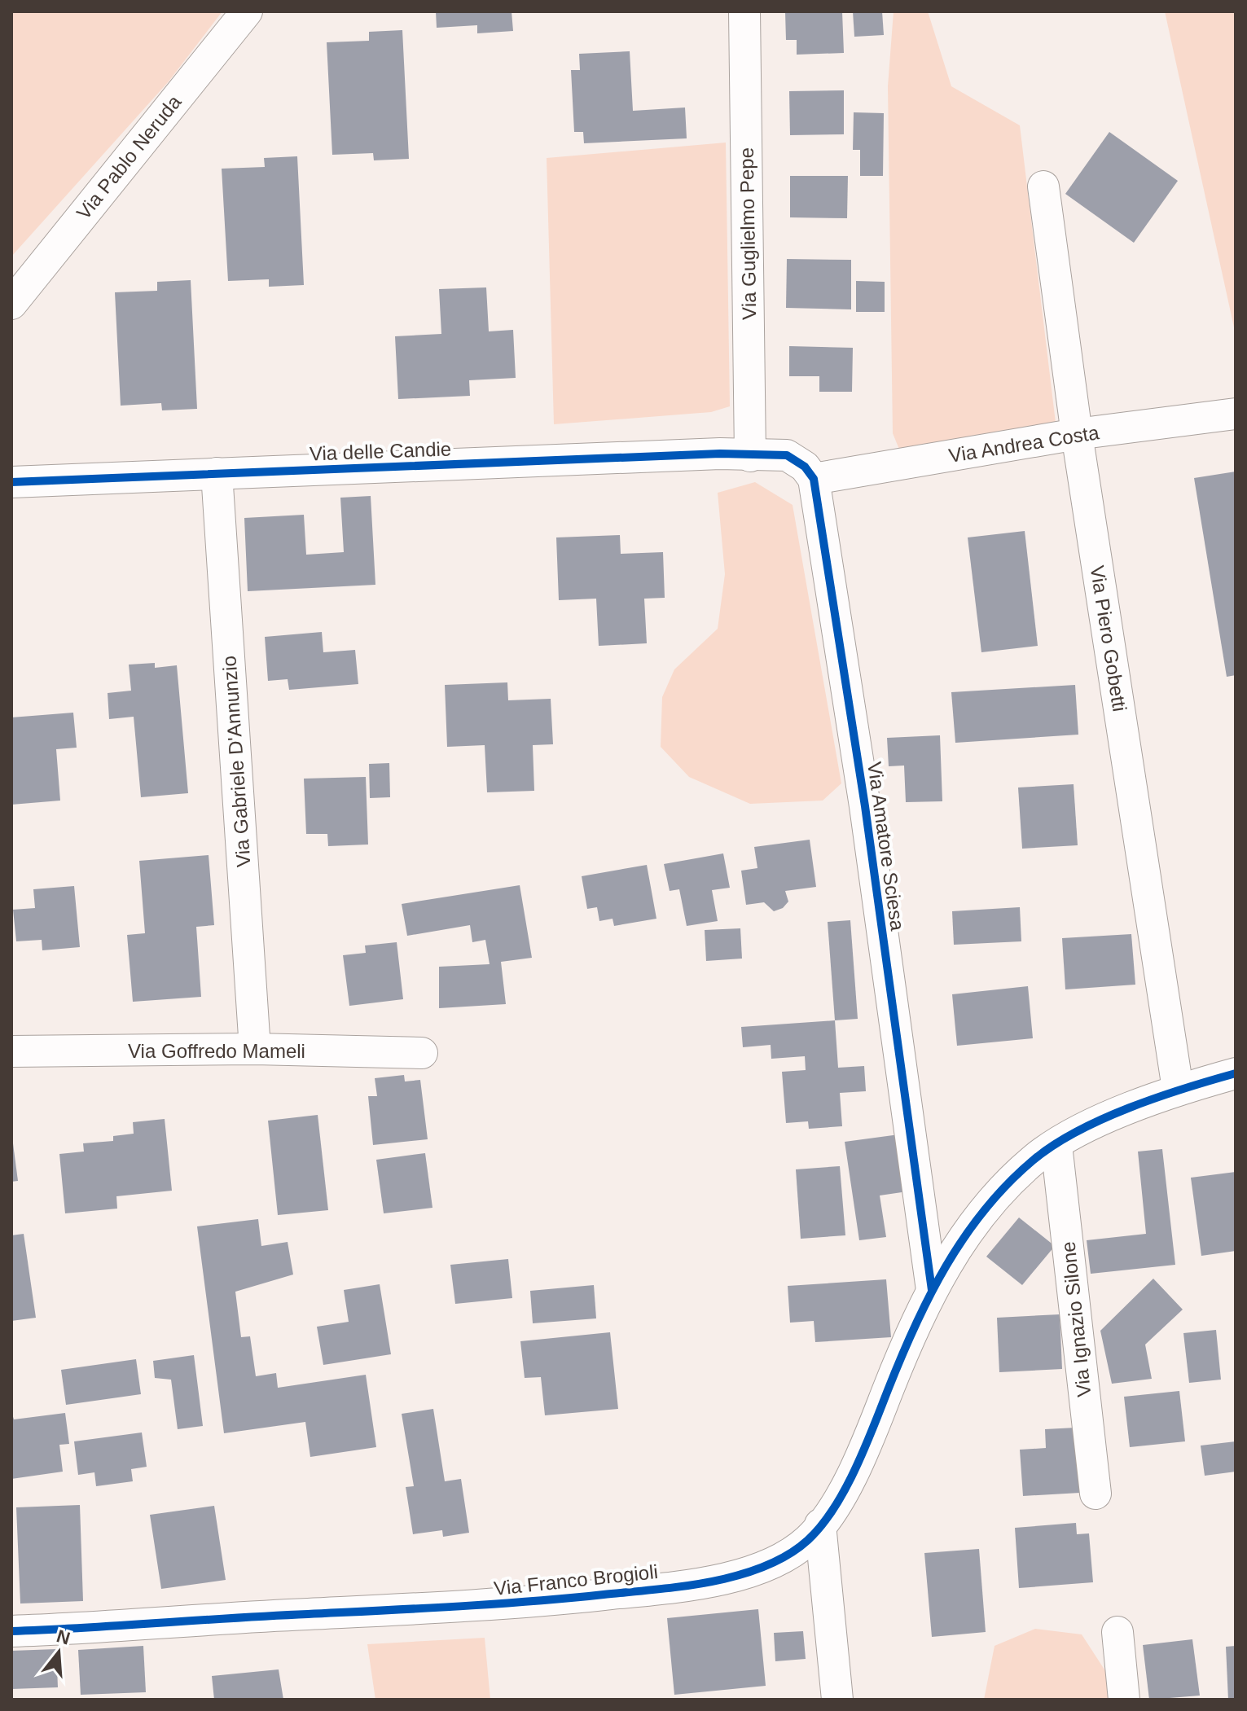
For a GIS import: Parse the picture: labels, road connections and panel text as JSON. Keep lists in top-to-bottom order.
{
  "streets": {
    "street": [
      "Via Pablo Neruda",
      "Via Guglielmo Pepe",
      "Via Andrea Costa",
      "Via delle Candie",
      "Via Piero Gobetti",
      "Via Gabriele D'Annunzio",
      "Via Amatore Sciesa",
      "Via Goffredo Mameli",
      "Via Ignazio Silone",
      "Via Franco Brogioli"
    ]
  },
  "crossings": [
    ["Via Guglielmo Pepe", "Via delle Candie"],
    ["Via Andrea Costa", "Via Piero Gobetti"],
    ["Via Andrea Costa", "Via Amatore Sciesa"],
    ["Via delle Candie", "Via Gabriele D'Annunzio"],
    ["Via Piero Gobetti", "Via Franco Brogioli"],
    ["Via Gabriele D'Annunzio", "Via Goffredo Mameli"],
    ["Via Amatore Sciesa", "Via Franco Brogioli"],
    ["Via Ignazio Silone", "Via Franco Brogioli"]
  ],
  "north": "top"
}
